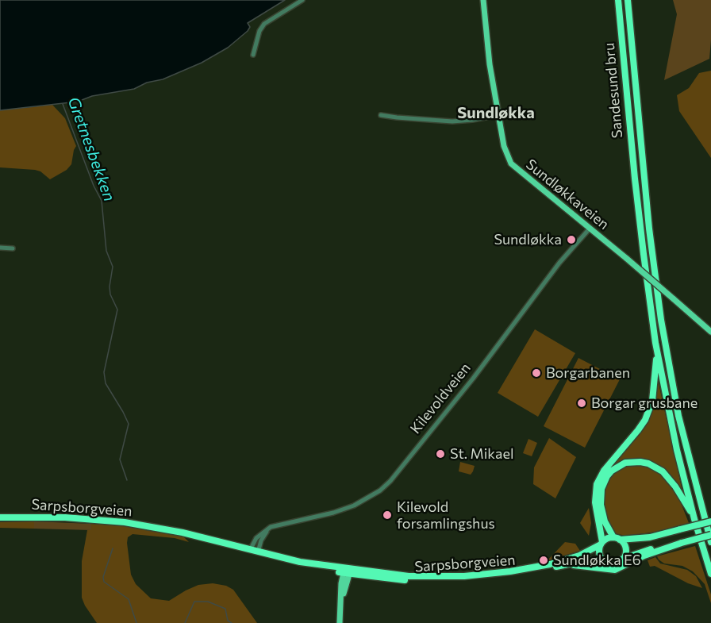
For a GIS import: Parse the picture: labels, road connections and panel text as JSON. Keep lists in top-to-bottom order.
{
  "streets": {
    "highway": ["Sandesund bru", "Sarpsborgveien"],
    "main road": ["Sundløkkaveien"],
    "street": ["Kilevoldveien"]
  },
  "crossings": [
    ["Sundløkkaveien", "Kilevoldveien"],
    ["Kilevoldveien", "Sarpsborgveien"]
  ],
  "districts": ["Sundløkka"],
  "water": ["Gretnesbekken"],
  "places": [
    "Sundløkka",
    "Borgarbanen",
    "Borgar grusbane",
    "St. Mikael",
    "Kilevold forsamlingshus",
    "Sundløkka E6"
  ]
}
